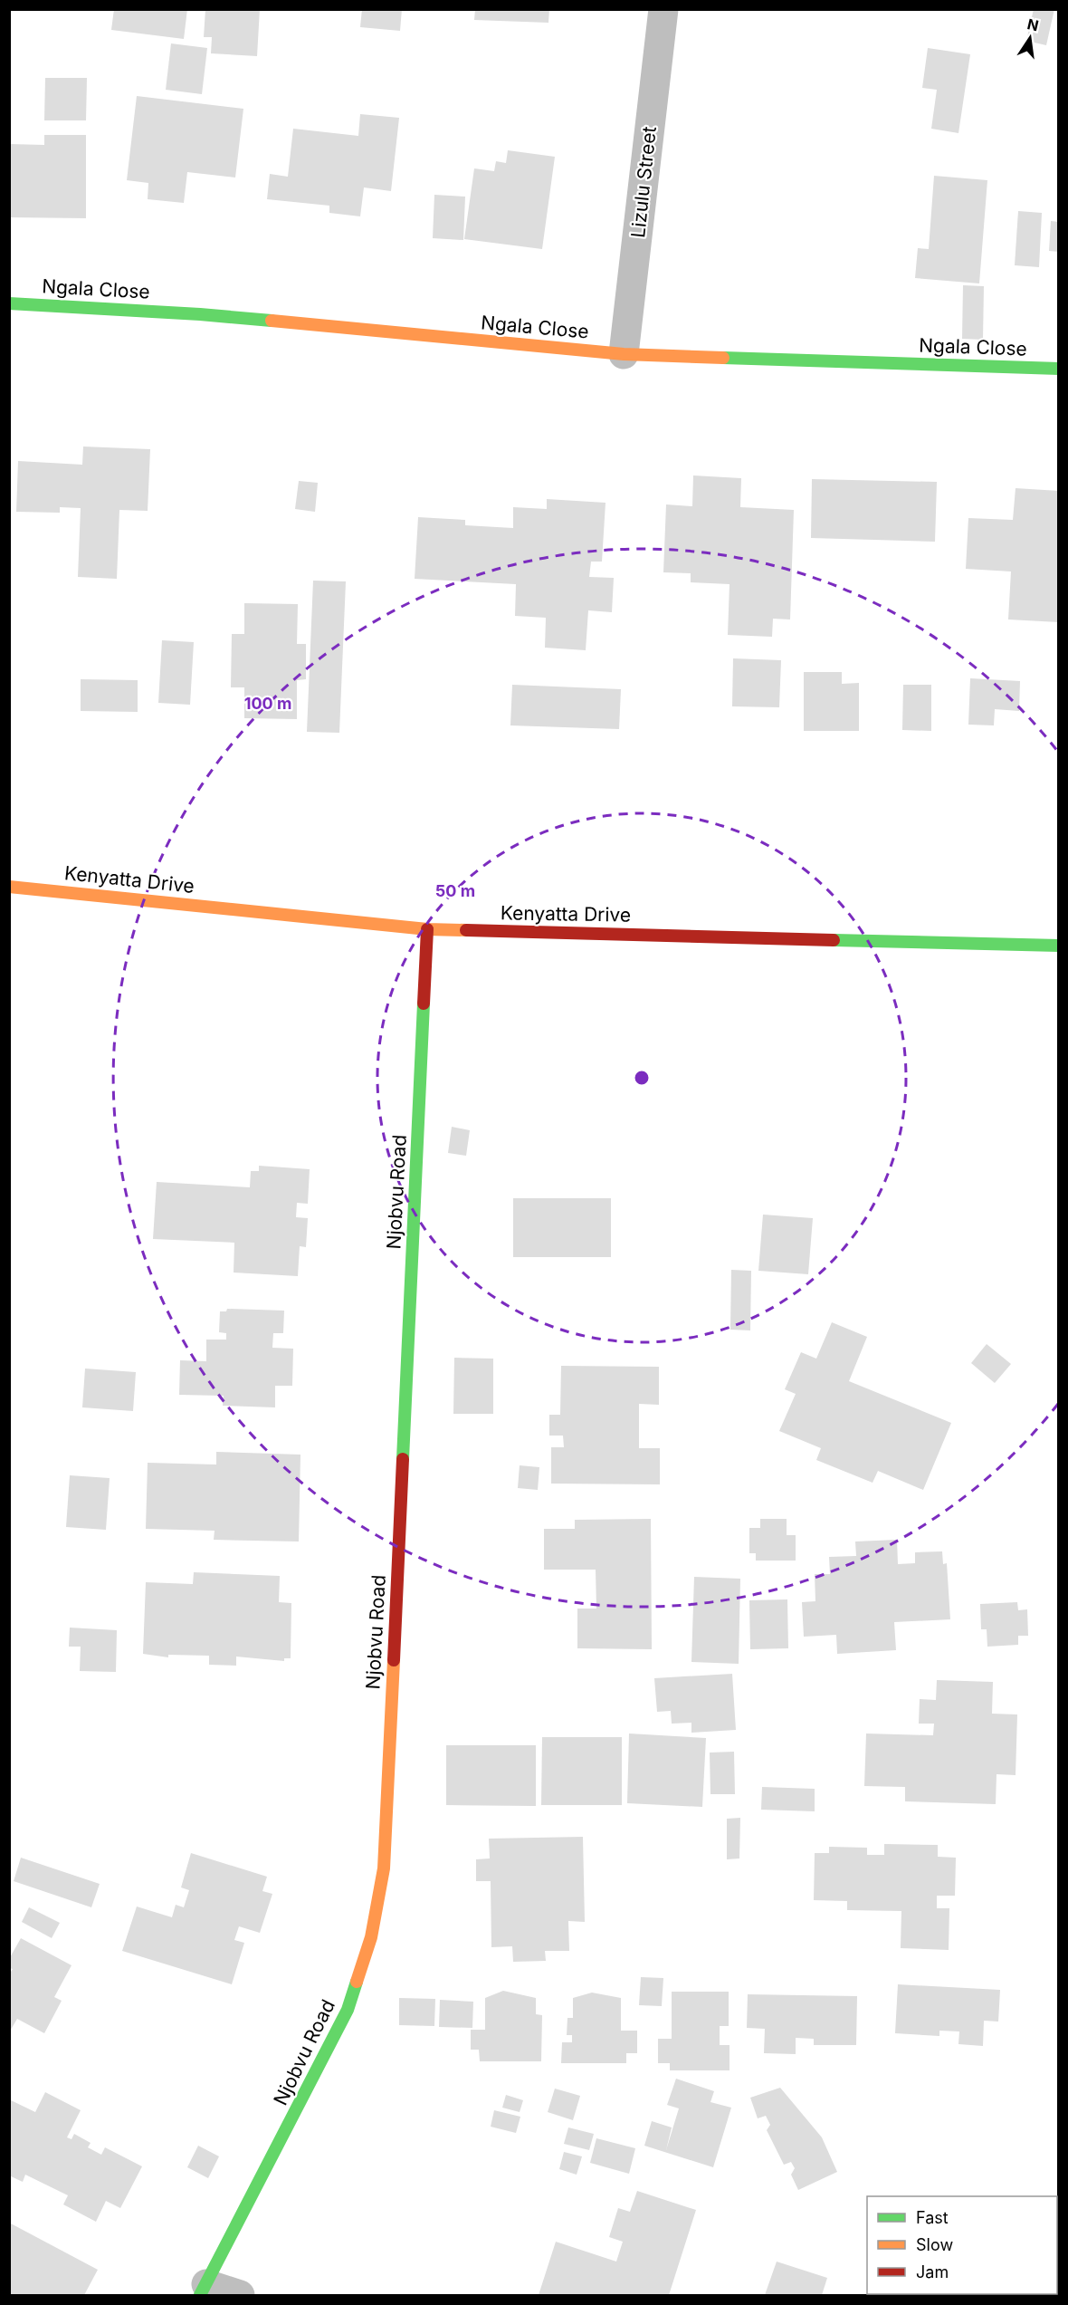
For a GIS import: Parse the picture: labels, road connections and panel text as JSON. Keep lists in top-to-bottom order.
{
  "streets": {
    "street": [
      "Lizulu Street",
      "Ngala Close",
      "Kenyatta Drive",
      "Njobvu Road"
    ]
  },
  "crossings": [
    ["Lizulu Street", "Ngala Close"],
    ["Kenyatta Drive", "Njobvu Road"]
  ],
  "legend": ["Fast", "Slow", "Jam"],
  "north": "top",
  "rings": ["100 m", "50 m"]
}
